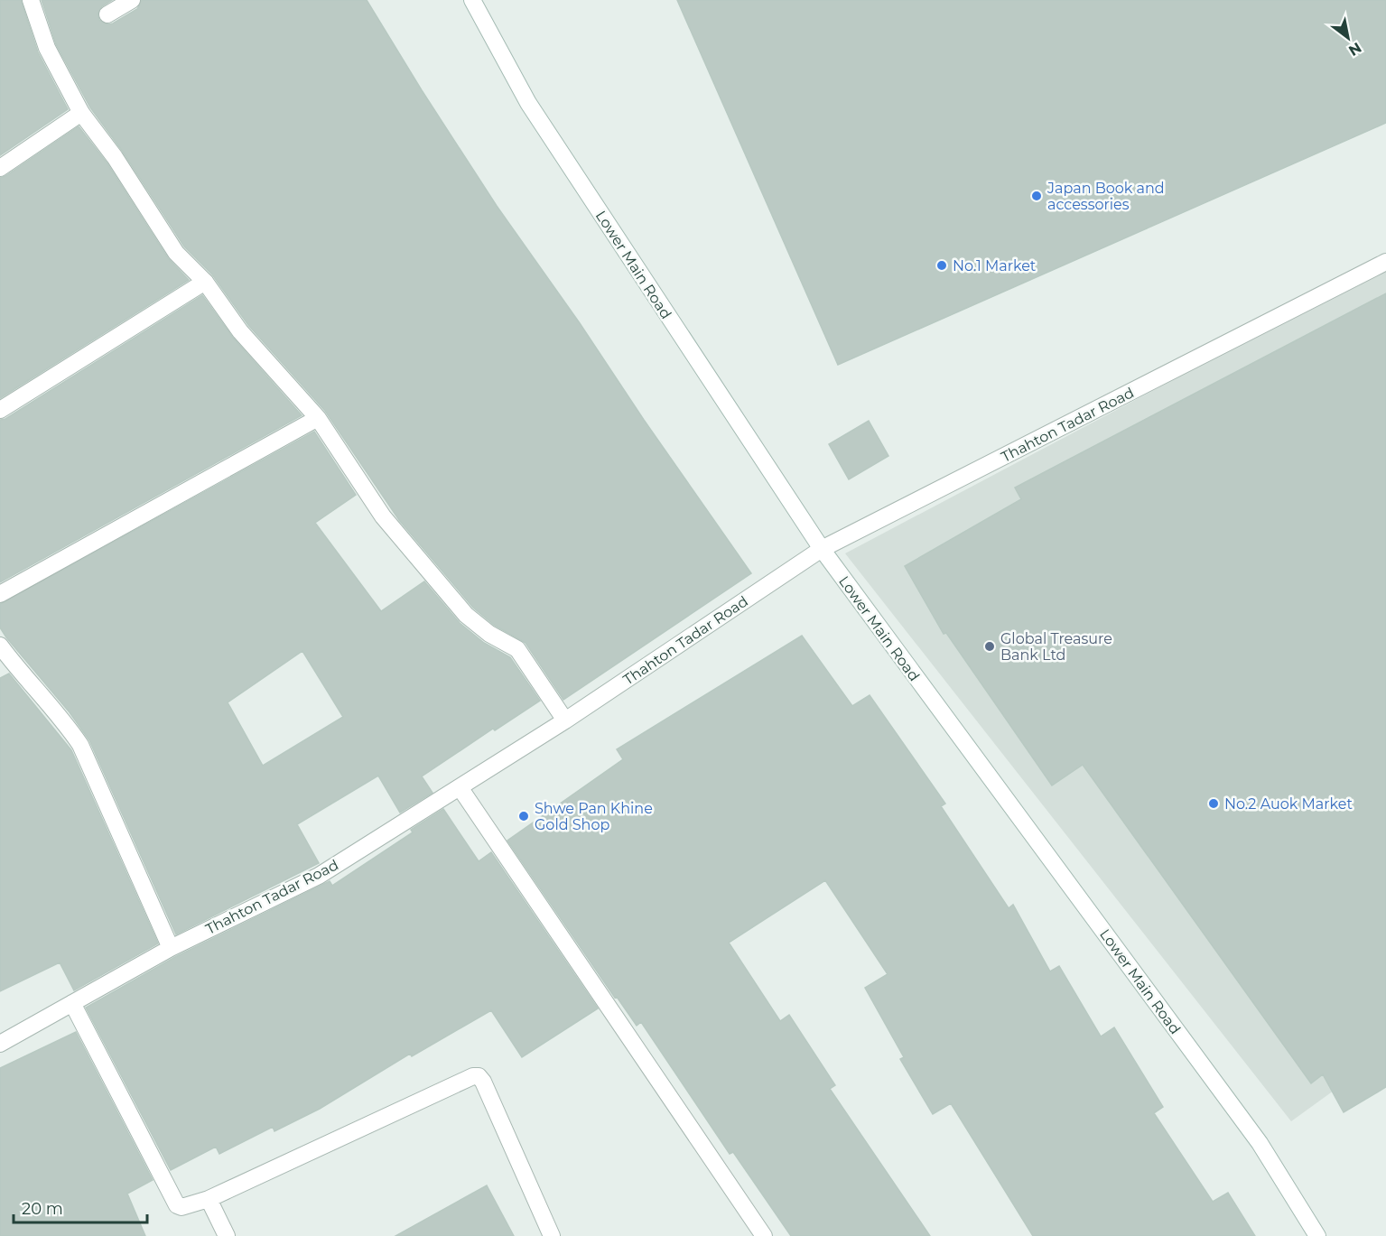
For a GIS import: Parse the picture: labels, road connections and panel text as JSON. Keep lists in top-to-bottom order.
{
  "streets": {
    "street": ["Lower Main Road", "Thahton Tadar Road"]
  },
  "crossings": [
    ["Lower Main Road", "Thahton Tadar Road"]
  ],
  "places": [
    "Japan Book and accessories",
    "No.1 Market",
    "Global Treasure Bank Ltd",
    "No.2 Auok Market",
    "Shwe Pan Khine Gold Shop"
  ],
  "scale_bar": "20 m",
  "north": "bottom right"
}
